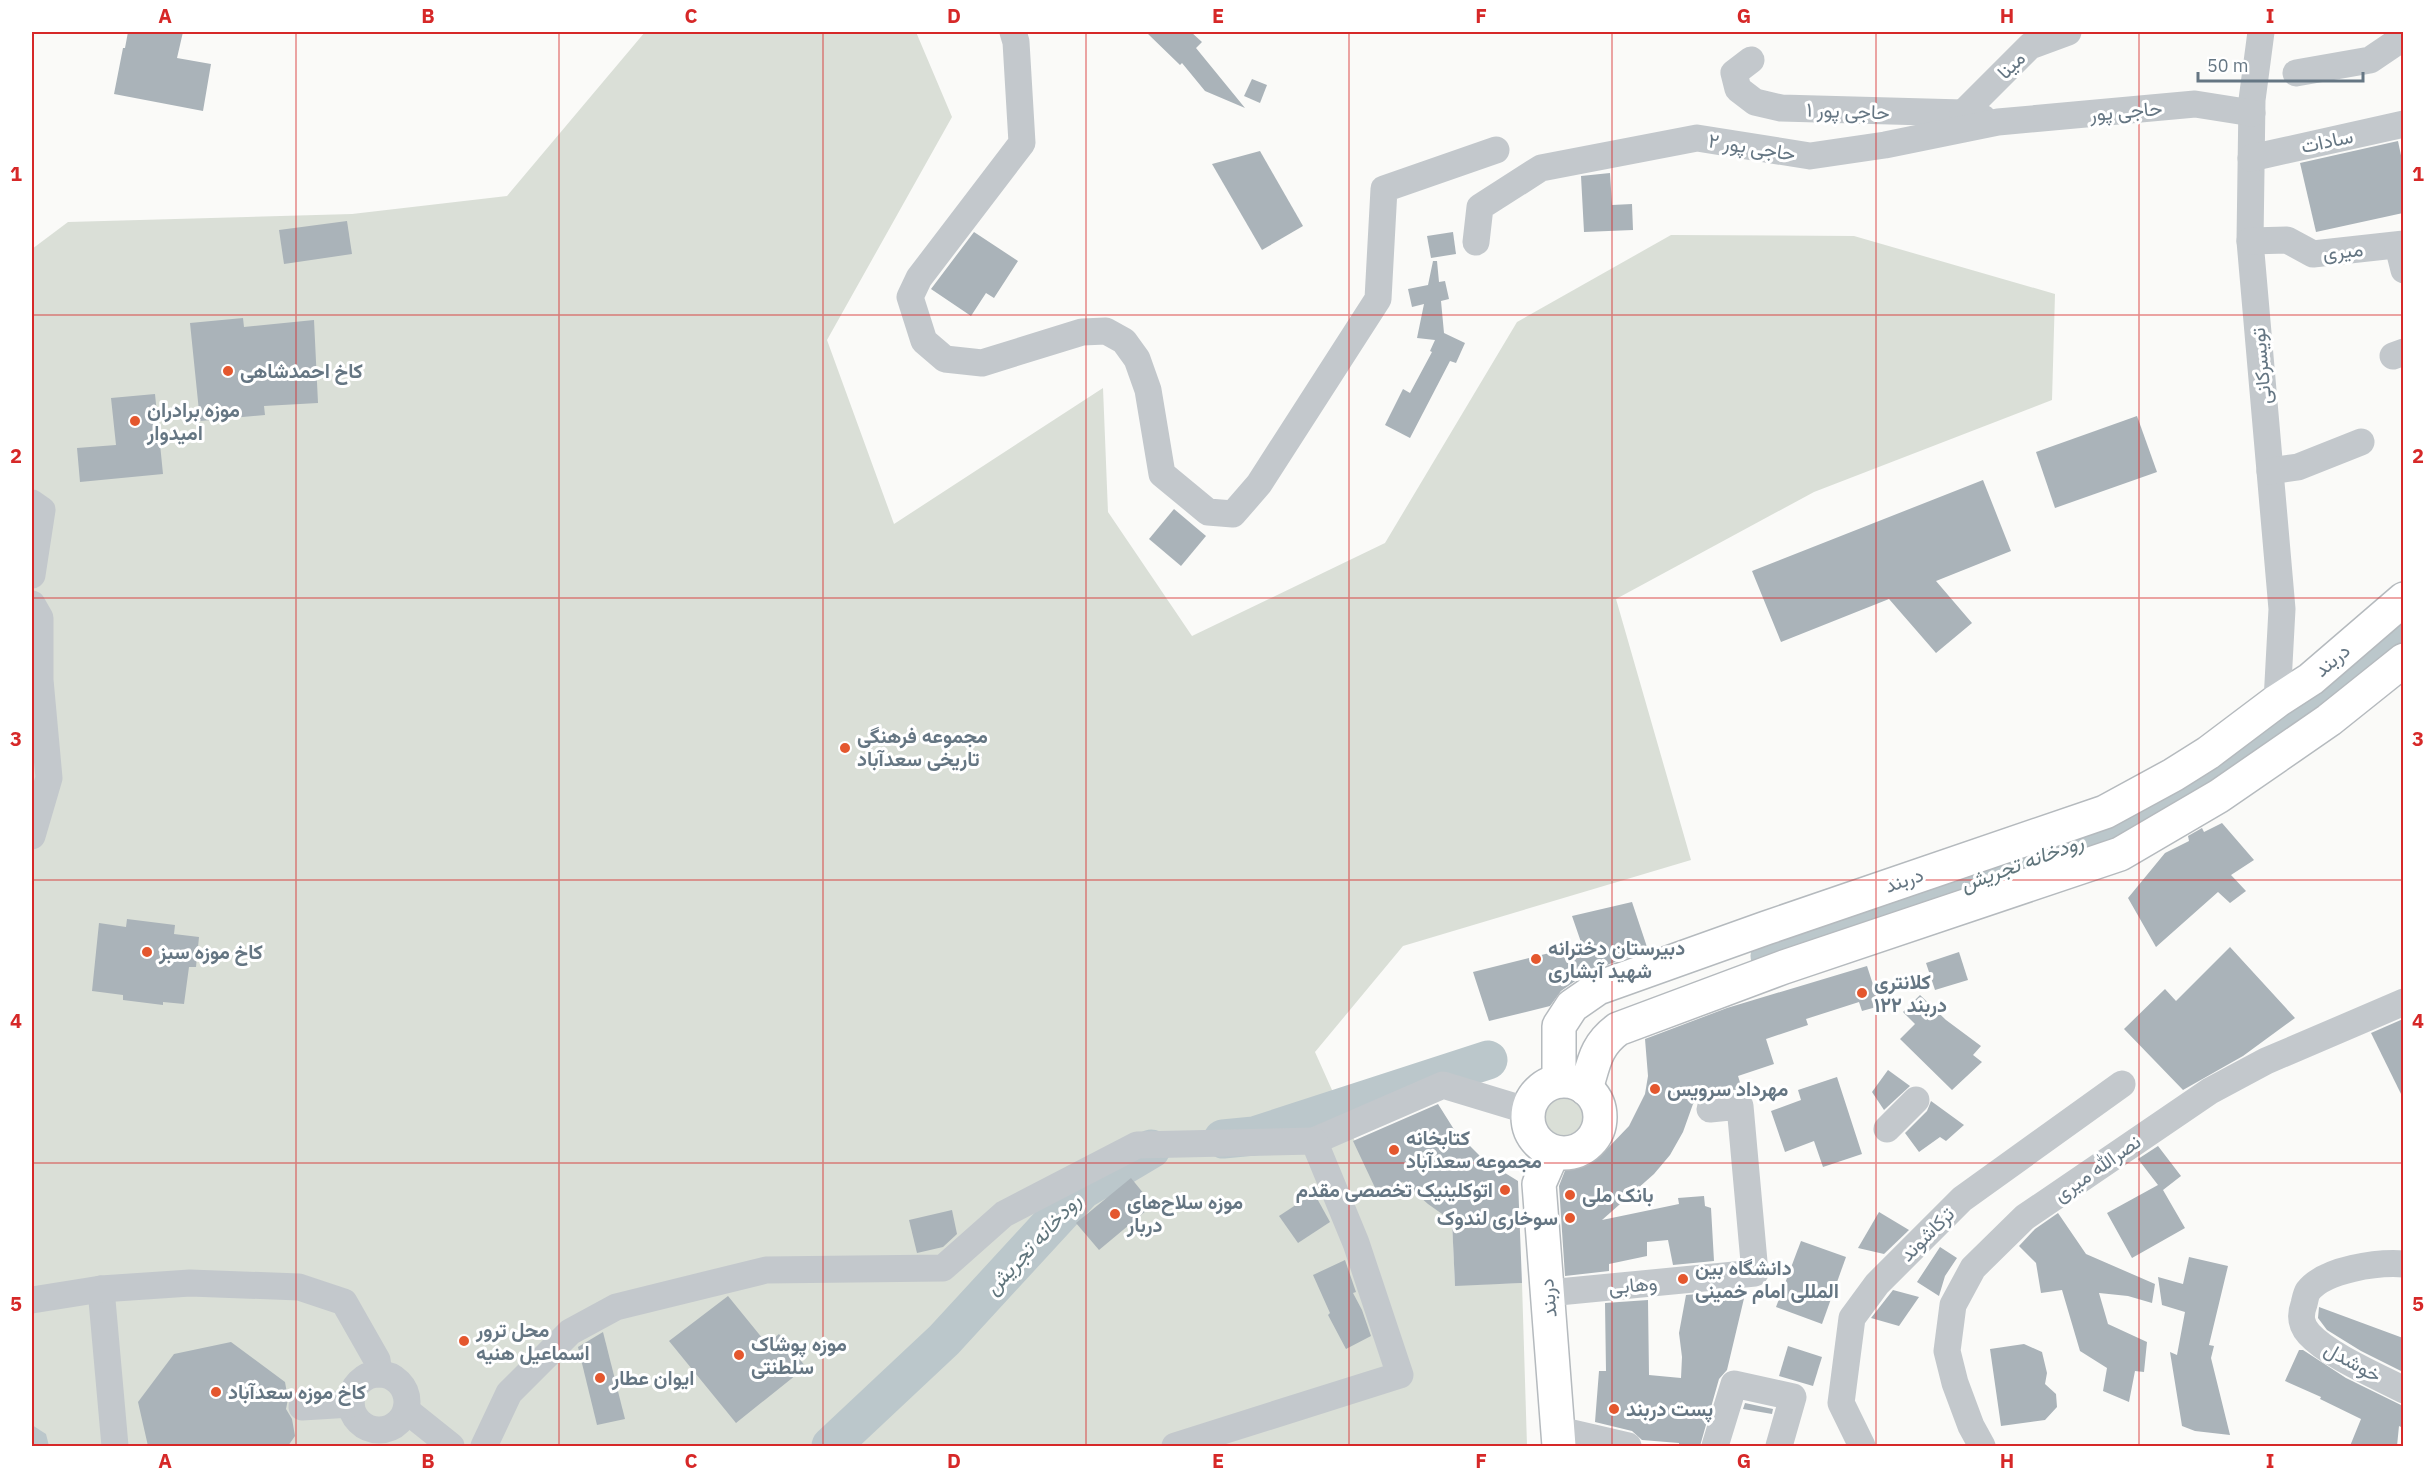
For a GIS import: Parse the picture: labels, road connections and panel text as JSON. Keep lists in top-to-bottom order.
{
  "streets": {
    "main road": ["دربند"],
    "street": [
      "مینا",
      "حاجی پور ۱",
      "حاجی پور",
      "سادات",
      "حاجی پور ۲",
      "میری",
      "تویسرکانی",
      "نصرالله میری",
      "ترکاشوند",
      "وهابی",
      "خوشدل"
    ]
  },
  "crossings": [
    ["مینا", "حاجی پور ۱"],
    ["حاجی پور ۱", "حاجی پور"],
    ["حاجی پور ۱", "حاجی پور ۲"],
    ["حاجی پور", "حاجی پور ۲"],
    ["حاجی پور", "تویسرکانی"],
    ["سادات", "تویسرکانی"],
    ["میری", "تویسرکانی"],
    ["تویسرکانی", "دربند"],
    ["دربند", "وهابی"]
  ],
  "water": ["رودخانه تجریش"],
  "places": [
    "کاخ احمدشاهی",
    "موزه برادران امیدوار",
    "مجموعه فرهنگی تاریخی سعدآباد",
    "کاخ موزه سبز",
    "دبیرستان دخترانه شهید آبشاری",
    "کلانتری ۱۲۲ دربند",
    "مهرداد سرویس",
    "کتابخانه مجموعه سعدآباد",
    "اتوکلینیک تخصصی مقدم",
    "بانک ملی",
    "موزه سلاح‌های دربار",
    "سوخاری لندوک",
    "دانشگاه بین المللی امام خمینی",
    "محل ترور اسماعیل هنیه",
    "موزه پوشاک سلطنتی",
    "ایوان عطار",
    "کاخ موزه سعدآباد",
    "پست دربند"
  ],
  "scale_bar": "50 m",
  "grid": {
    "columns": [
      "A",
      "B",
      "C",
      "D",
      "E",
      "F",
      "G",
      "H",
      "I"
    ],
    "rows": [
      "1",
      "2",
      "3",
      "4",
      "5"
    ]
  }
}
